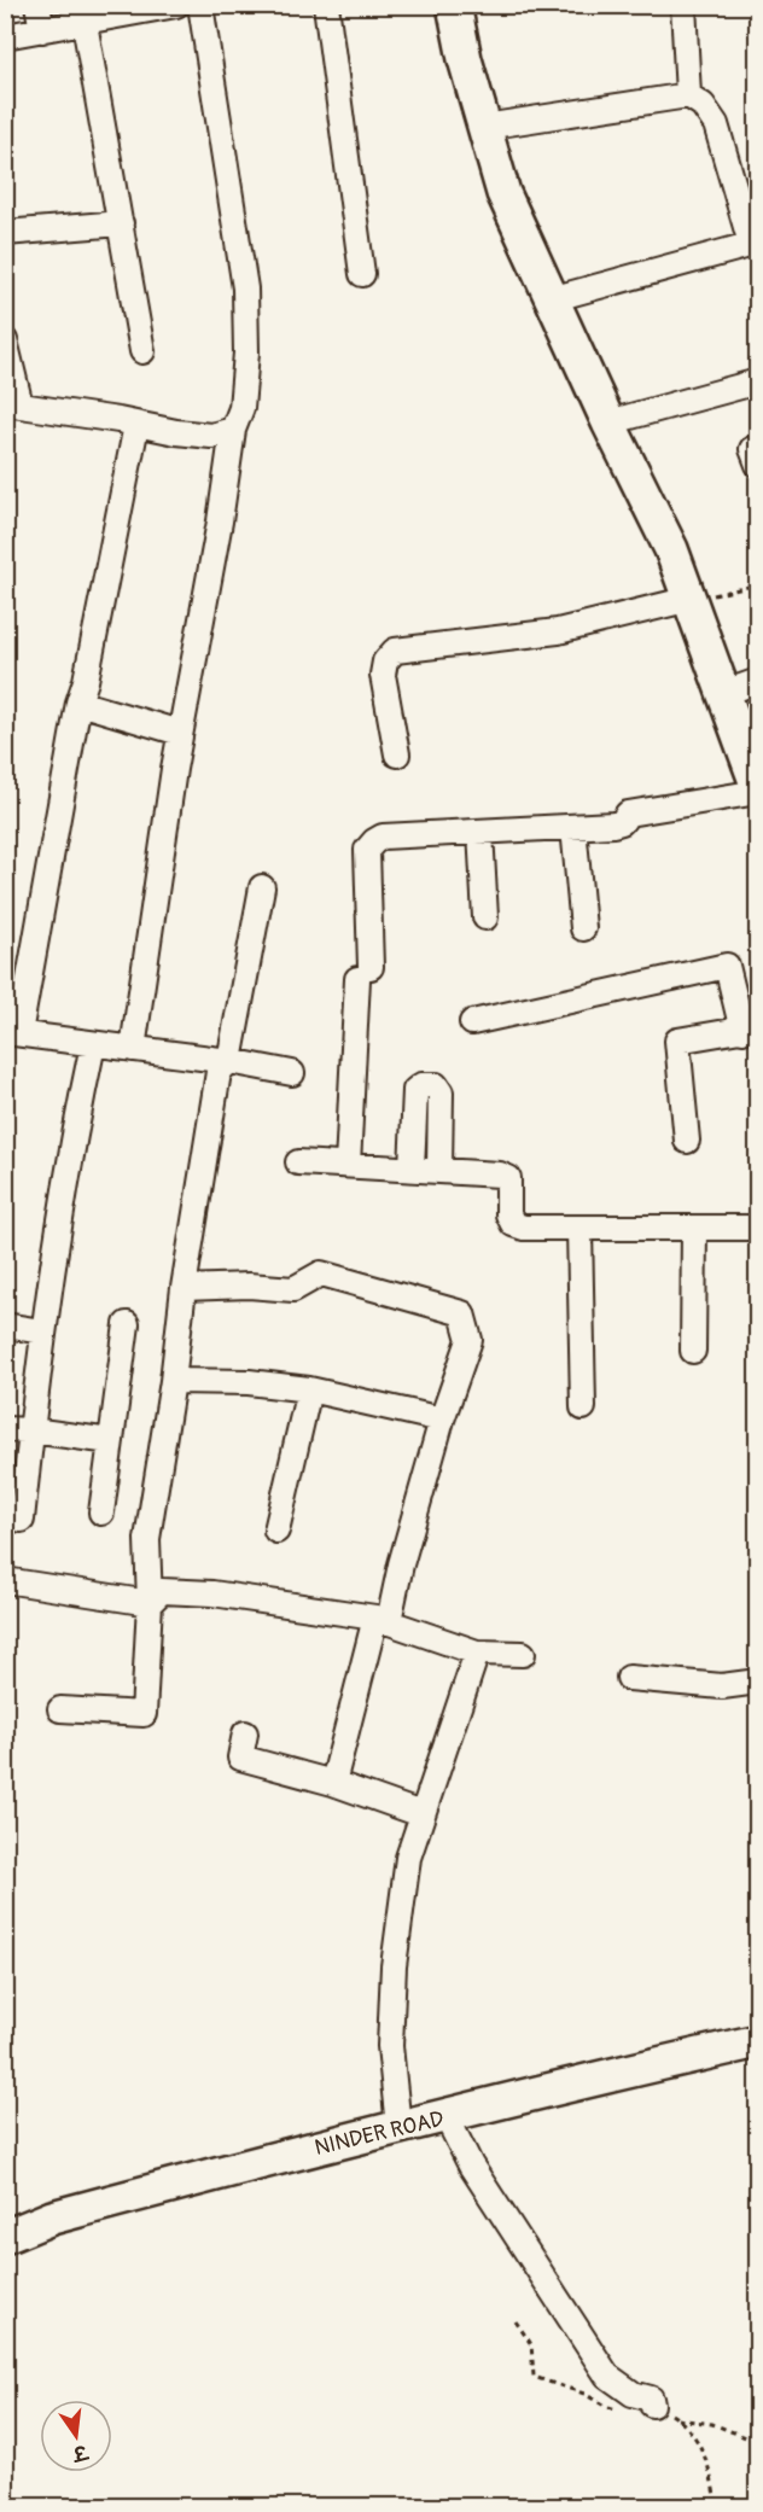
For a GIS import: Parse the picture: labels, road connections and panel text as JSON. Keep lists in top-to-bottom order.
{
  "streets": {
    "street": ["NINDER ROAD"]
  },
  "north": "bottom"
}
